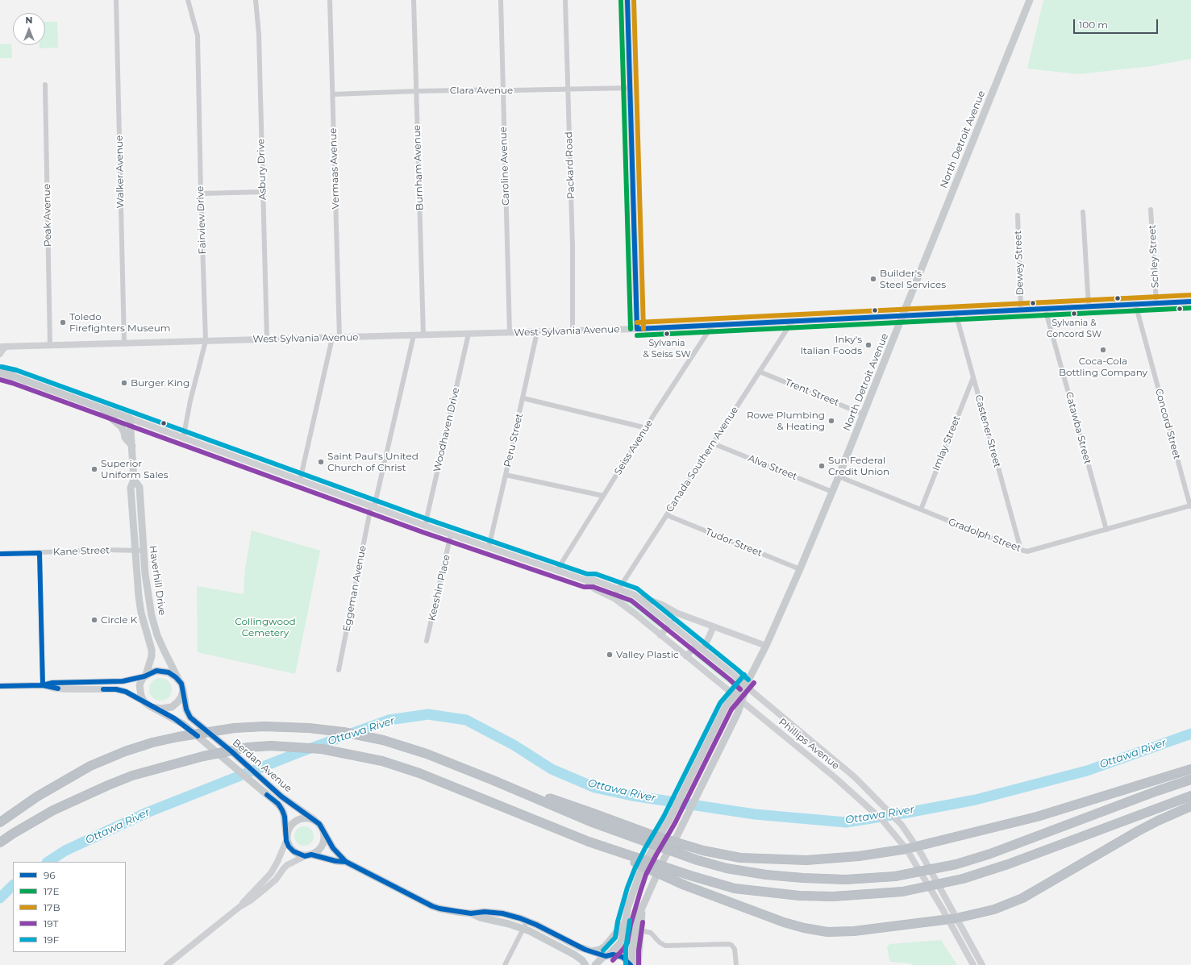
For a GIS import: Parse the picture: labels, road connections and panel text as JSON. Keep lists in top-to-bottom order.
{
  "streets": {
    "main road": [
      "North Detroit Avenue",
      "West Sylvania Avenue",
      "Haverhill Drive",
      "Phillips Avenue",
      "Berdan Avenue"
    ],
    "street": [
      "Clara Avenue",
      "Packard Road",
      "Caroline Avenue",
      "Burnham Avenue",
      "Vermaas Avenue",
      "Asbury Drive",
      "Walker Avenue",
      "Peak Avenue",
      "Fairview Drive",
      "Schley Street",
      "Dewey Street",
      "Trent Street",
      "Concord Street",
      "Catawba Street",
      "Woodhaven Drive",
      "Castener Street",
      "Peru Street",
      "Imlay Street",
      "Seiss Avenue",
      "Canada Southern Avenue",
      "Alva Street",
      "Gradolph Street",
      "Tudor Street",
      "Kane Street",
      "Keeshin Place",
      "Eggeman Avenue"
    ]
  },
  "crossings": [
    ["Clara Avenue", "Packard Road"],
    ["Clara Avenue", "Caroline Avenue"],
    ["Clara Avenue", "Burnham Avenue"],
    ["Clara Avenue", "Vermaas Avenue"],
    ["North Detroit Avenue", "West Sylvania Avenue"],
    ["North Detroit Avenue", "Trent Street"],
    ["North Detroit Avenue", "Alva Street"],
    ["North Detroit Avenue", "Gradolph Street"],
    ["North Detroit Avenue", "Tudor Street"],
    ["North Detroit Avenue", "Phillips Avenue"],
    ["Packard Road", "West Sylvania Avenue"],
    ["Caroline Avenue", "West Sylvania Avenue"],
    ["Burnham Avenue", "West Sylvania Avenue"],
    ["Vermaas Avenue", "West Sylvania Avenue"],
    ["Asbury Drive", "West Sylvania Avenue"],
    ["Walker Avenue", "West Sylvania Avenue"],
    ["Peak Avenue", "West Sylvania Avenue"],
    ["Fairview Drive", "West Sylvania Avenue"],
    ["Fairview Drive", "Phillips Avenue"],
    ["Schley Street", "West Sylvania Avenue"],
    ["Dewey Street", "West Sylvania Avenue"],
    ["West Sylvania Avenue", "Concord Street"],
    ["West Sylvania Avenue", "Catawba Street"],
    ["West Sylvania Avenue", "Woodhaven Drive"],
    ["West Sylvania Avenue", "Castener Street"],
    ["West Sylvania Avenue", "Peru Street"],
    ["West Sylvania Avenue", "Seiss Avenue"],
    ["West Sylvania Avenue", "Canada Southern Avenue"],
    ["Trent Street", "Canada Southern Avenue"],
    ["Concord Street", "Gradolph Street"],
    ["Catawba Street", "Gradolph Street"],
    ["Woodhaven Drive", "Phillips Avenue"],
    ["Castener Street", "Imlay Street"],
    ["Castener Street", "Gradolph Street"],
    ["Peru Street", "Phillips Avenue"],
    ["Imlay Street", "Gradolph Street"],
    ["Seiss Avenue", "Phillips Avenue"],
    ["Canada Southern Avenue", "Alva Street"],
    ["Canada Southern Avenue", "Tudor Street"],
    ["Canada Southern Avenue", "Phillips Avenue"],
    ["Kane Street", "Haverhill Drive"],
    ["Haverhill Drive", "Phillips Avenue"],
    ["Haverhill Drive", "Berdan Avenue"],
    ["Keeshin Place", "Phillips Avenue"],
    ["Eggeman Avenue", "Phillips Avenue"]
  ],
  "water": ["Ottawa River"],
  "parks": ["Collingwood Cemetery"],
  "places": [
    "Builder's Steel Services",
    "Sylvania & Concord SW",
    "Toledo Firefighters Museum",
    "Sylvania & Seiss SW",
    "Inky's Italian Foods",
    "Coca-Cola Bottling Company",
    "Burger King",
    "Rowe Plumbing & Heating",
    "Saint Paul's United Church of Christ",
    "Sun Federal Credit Union",
    "Superior Uniform Sales",
    "Circle K",
    "Valley Plastic"
  ],
  "lines": [
    "transit line 96",
    "transit line 17E",
    "transit line 17B",
    "transit line 19F",
    "transit line 19T"
  ],
  "legend": [
    "96",
    "17E",
    "17B",
    "19T",
    "19F"
  ],
  "scale_bar": "100 m",
  "north": "top"
}
